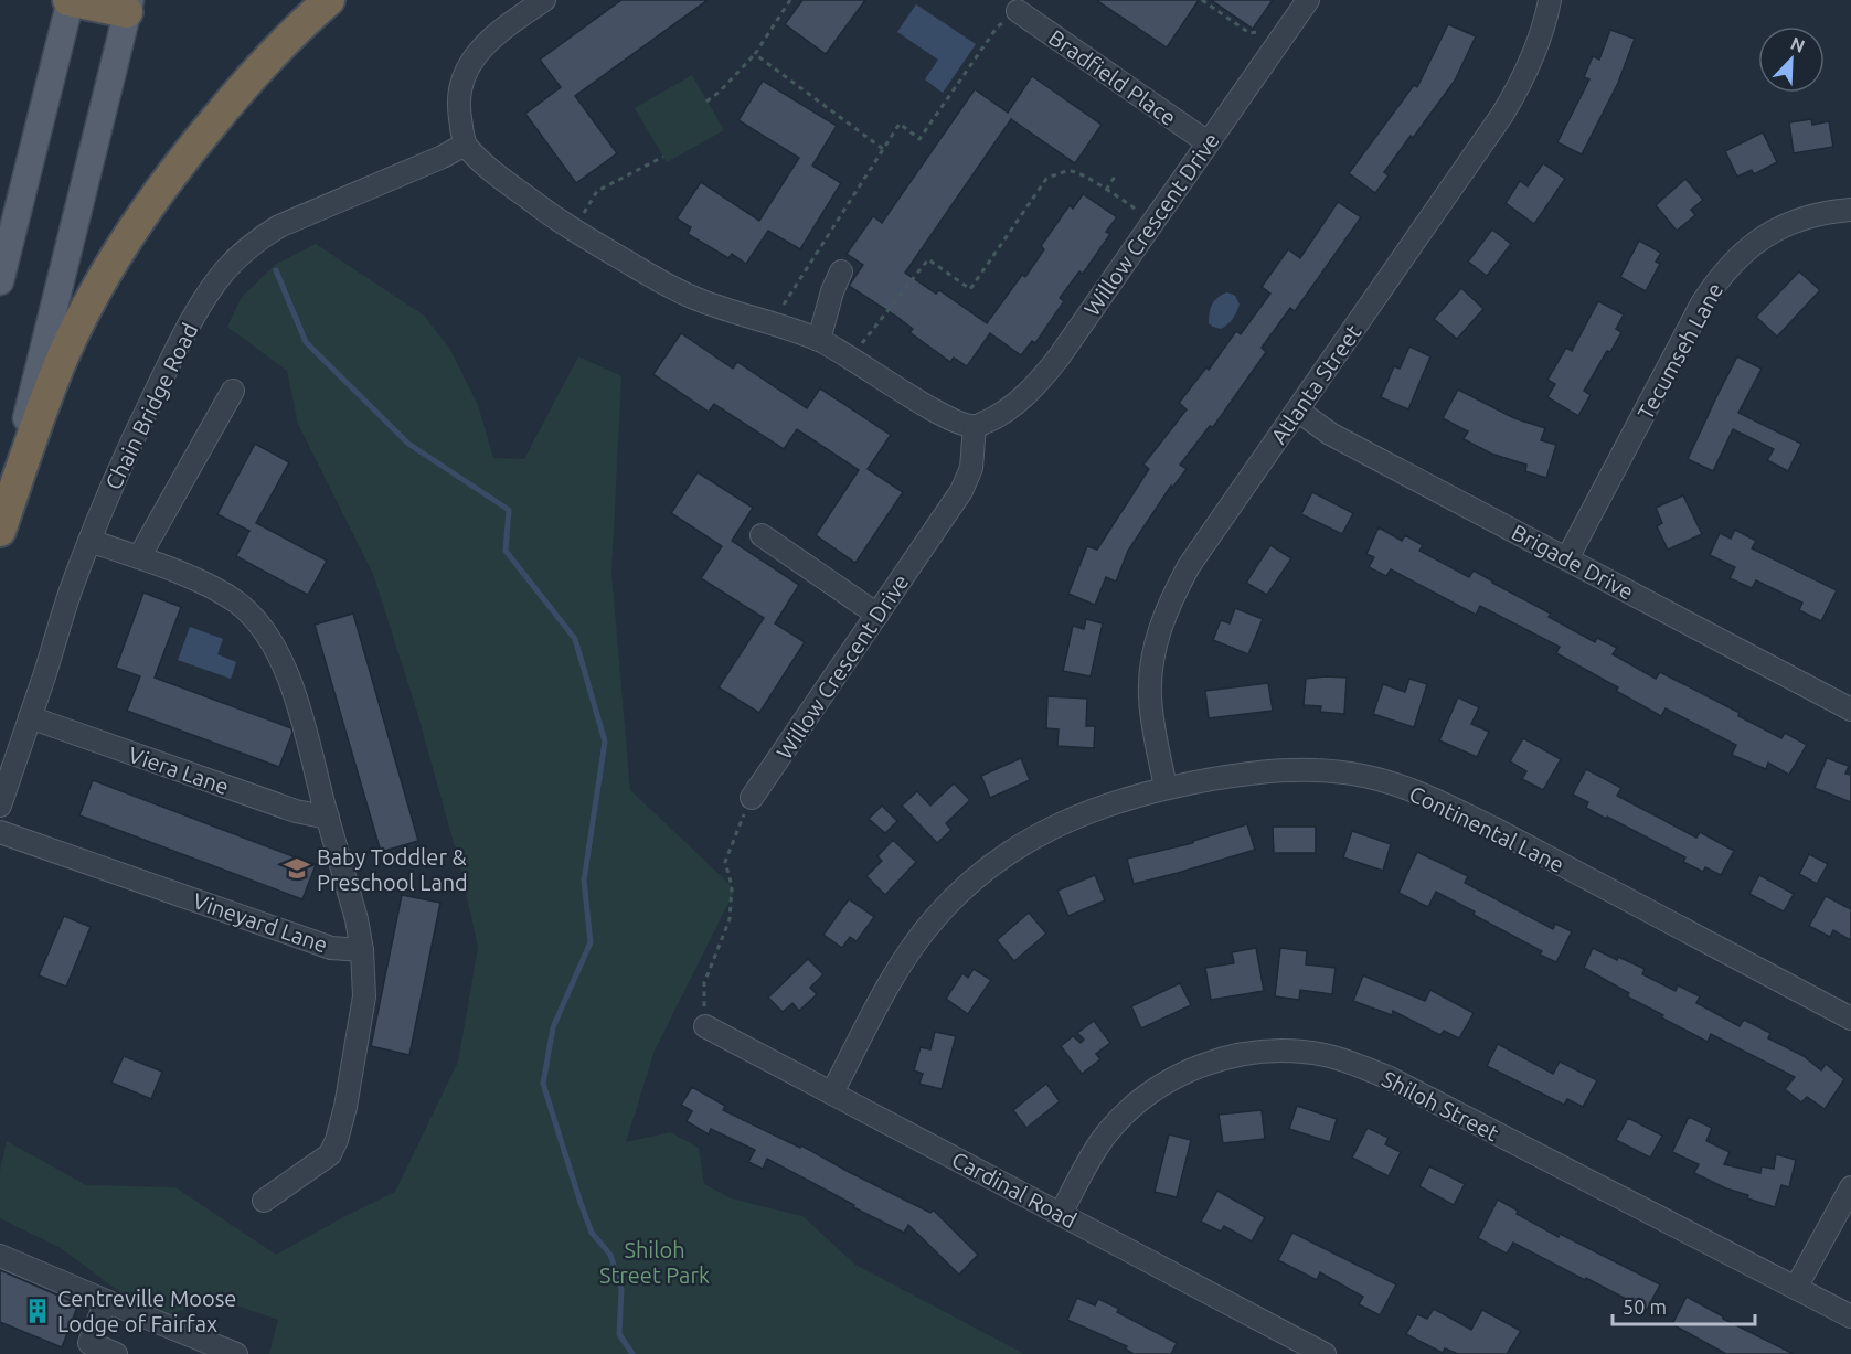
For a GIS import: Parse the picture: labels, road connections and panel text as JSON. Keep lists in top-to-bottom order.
{
  "streets": {
    "street": [
      "Bradfield Place",
      "Willow Crescent Drive",
      "Tecumseh Lane",
      "Atlanta Street",
      "Chain Bridge Road",
      "Brigade Drive",
      "Viera Lane",
      "Continental Lane",
      "Vineyard Lane",
      "Shiloh Street",
      "Cardinal Road"
    ]
  },
  "crossings": [
    ["Bradfield Place", "Willow Crescent Drive"],
    ["Tecumseh Lane", "Brigade Drive"],
    ["Atlanta Street", "Brigade Drive"],
    ["Atlanta Street", "Continental Lane"],
    ["Chain Bridge Road", "Viera Lane"],
    ["Continental Lane", "Cardinal Road"],
    ["Shiloh Street", "Cardinal Road"]
  ],
  "parks": ["Shiloh Street Park"],
  "places": {
    "school or university": ["Baby Toddler & Preschool Land"],
    "building": ["Centreville Moose Lodge of Fairfax"]
  },
  "scale_bar": "50 m",
  "north": "top right"
}
